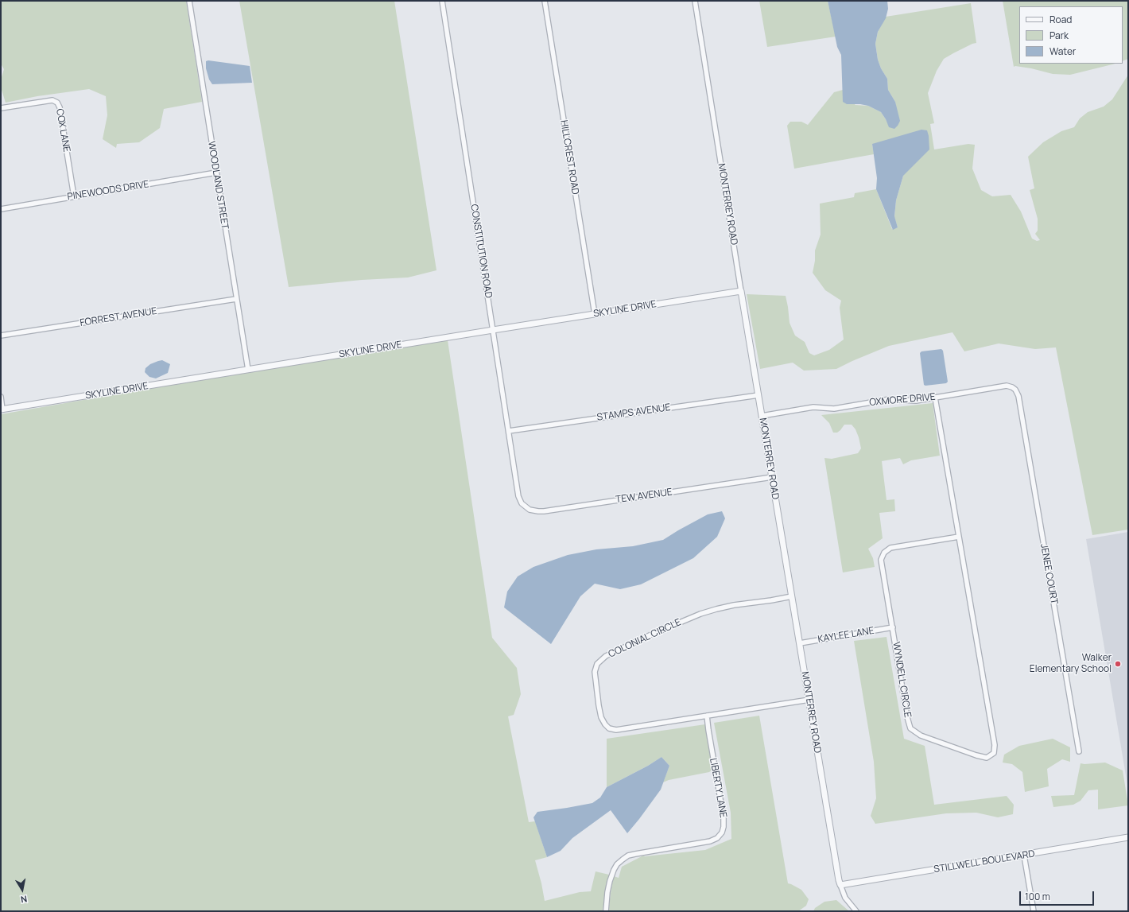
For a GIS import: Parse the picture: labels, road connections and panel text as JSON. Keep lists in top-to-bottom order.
{
  "streets": {
    "street": [
      "COX LANE",
      "HILLCREST ROAD",
      "WOODLAND STREET",
      "PINEWOODS DRIVE",
      "MONTERREY ROAD",
      "CONSTITUTION ROAD",
      "SKYLINE DRIVE",
      "FORREST AVENUE",
      "OXMORE DRIVE",
      "STAMPS AVENUE",
      "TEW AVENUE",
      "JENEE COURT",
      "KAYLEE LANE",
      "COLONIAL CIRCLE",
      "WYNDELL CIRCLE",
      "LIBERTY LANE",
      "STILLWELL BOULEVARD"
    ]
  },
  "crossings": [
    ["COX LANE", "PINEWOODS DRIVE"],
    ["HILLCREST ROAD", "SKYLINE DRIVE"],
    ["WOODLAND STREET", "PINEWOODS DRIVE"],
    ["WOODLAND STREET", "SKYLINE DRIVE"],
    ["WOODLAND STREET", "FORREST AVENUE"],
    ["MONTERREY ROAD", "SKYLINE DRIVE"],
    ["MONTERREY ROAD", "OXMORE DRIVE"],
    ["MONTERREY ROAD", "STAMPS AVENUE"],
    ["MONTERREY ROAD", "TEW AVENUE"],
    ["MONTERREY ROAD", "KAYLEE LANE"],
    ["MONTERREY ROAD", "COLONIAL CIRCLE"],
    ["MONTERREY ROAD", "STILLWELL BOULEVARD"],
    ["CONSTITUTION ROAD", "SKYLINE DRIVE"],
    ["CONSTITUTION ROAD", "STAMPS AVENUE"],
    ["CONSTITUTION ROAD", "TEW AVENUE"],
    ["OXMORE DRIVE", "JENEE COURT"],
    ["OXMORE DRIVE", "WYNDELL CIRCLE"],
    ["KAYLEE LANE", "WYNDELL CIRCLE"],
    ["COLONIAL CIRCLE", "LIBERTY LANE"]
  ],
  "places": ["Walker Elementary School"],
  "legend": ["Road", "Park", "Water"],
  "scale_bar": "100 m",
  "north": "bottom"
}
